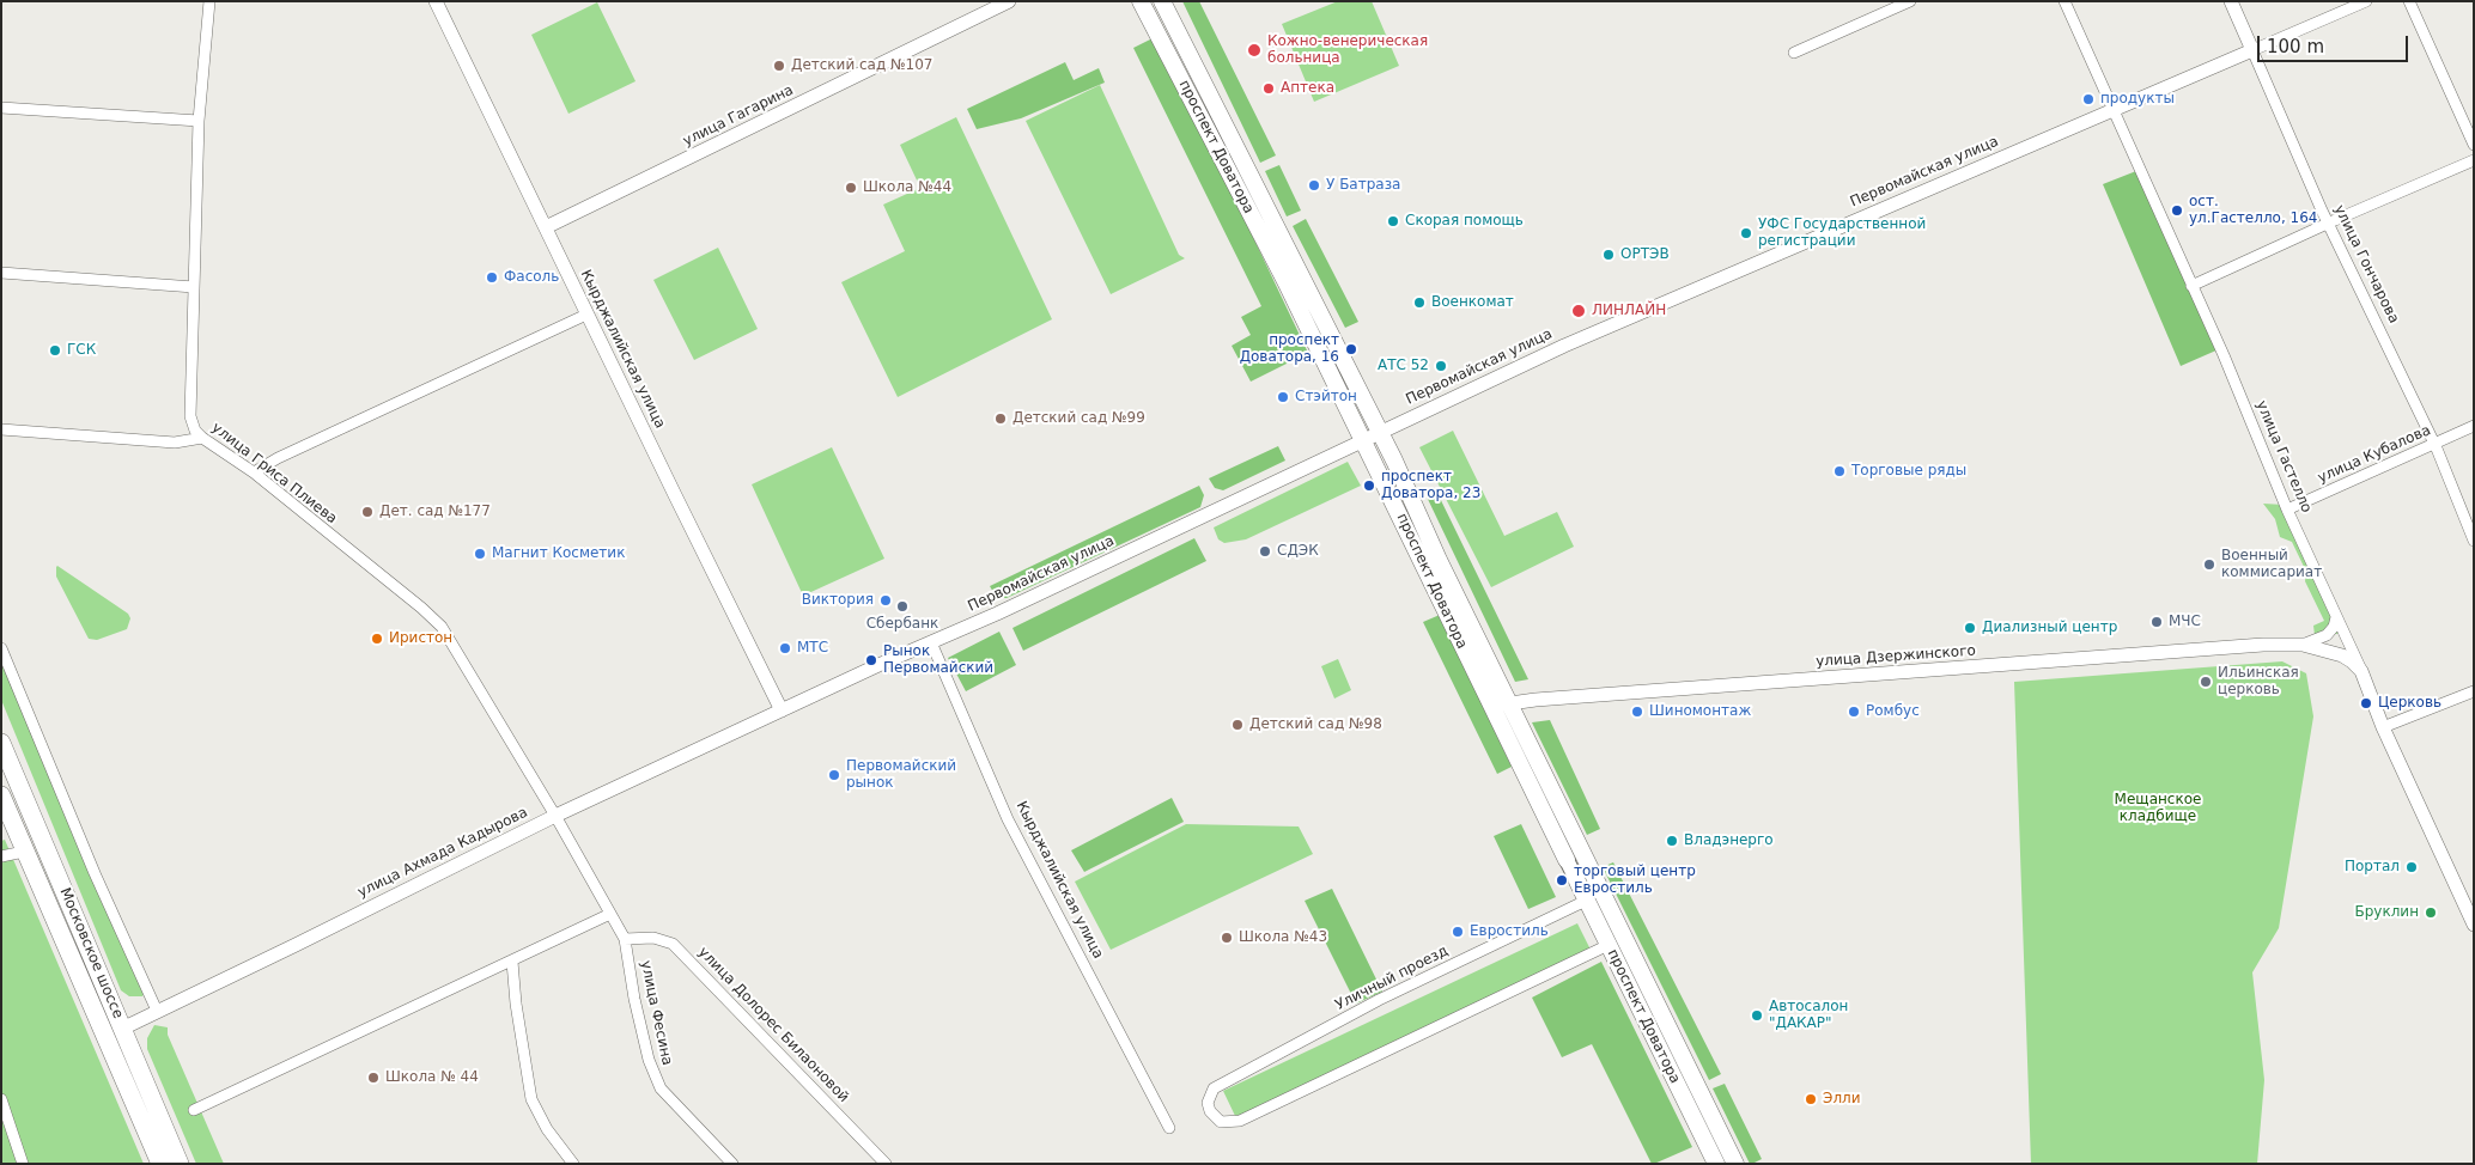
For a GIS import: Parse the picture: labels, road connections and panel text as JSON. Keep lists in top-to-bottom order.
{
  "streets": {
    "highway": ["Московское шоссе"],
    "main road": ["проспект Доватора"],
    "street": [
      "улица Гагарина",
      "Первомайская улица",
      "улица Гончарова",
      "Кырджалийская улица",
      "улица Кубалова",
      "улица Гастелло",
      "улица Гриса Плиева",
      "улица Дзержинского",
      "улица Ахмада Кадырова",
      "Уличный проезд",
      "улица Фесина",
      "улица Долорес Билаоновой"
    ]
  },
  "crossings": [
    ["улица Гагарина", "Кырджалийская улица"],
    ["проспект Доватора", "Первомайская улица"],
    ["проспект Доватора", "улица Дзержинского"],
    ["проспект Доватора", "Уличный проезд"],
    ["Первомайская улица", "улица Гончарова"],
    ["Первомайская улица", "Кырджалийская улица"],
    ["Первомайская улица", "улица Гастелло"],
    ["Первомайская улица", "улица Ахмада Кадырова"],
    ["улица Гончарова", "улица Кубалова"],
    ["Кырджалийская улица", "улица Ахмада Кадырова"],
    ["улица Кубалова", "улица Гастелло"],
    ["улица Гастелло", "улица Дзержинского"],
    ["улица Гриса Плиева", "улица Ахмада Кадырова"],
    ["улица Гриса Плиева", "улица Фесина"],
    ["улица Ахмада Кадырова", "Московское шоссе"],
    ["улица Фесина", "улица Долорес Билаоновой"]
  ],
  "parks": ["Мещанское кладбище"],
  "places": [
    "Кожно-венерическая больница",
    "Детский сад №107",
    "Аптека",
    "продукты",
    "У Батраза",
    "Школа №44",
    "ост. ул.Гастелло, 164",
    "Скорая помощь",
    "УФС Государственной регистрации",
    "ОРТЭВ",
    "Фасоль",
    "Военкомат",
    "ЛИНЛАЙН",
    "проспект Доватора, 16",
    "ГСК",
    "АТС 52",
    "Стэйтон",
    "Детский сад №99",
    "Торговые ряды",
    "проспект Доватора, 23",
    "Дет. сад №177",
    "СДЭК",
    "Магнит Косметик",
    "Военный коммисариат",
    "Виктория",
    "Сбербанк",
    "МЧС",
    "Диализный центр",
    "Иристон",
    "МТС",
    "Рынок Первомайский",
    "Ильинская церковь",
    "Церковь",
    "Шиномонтаж",
    "Ромбус",
    "Детский сад №98",
    "Первомайский рынок",
    "Владэнерго",
    "Портал",
    "торговый центр Евростиль",
    "Бруклин",
    "Евростиль",
    "Школа №43",
    "Автосалон \"ДАКАР\"",
    "Школа № 44",
    "Элли"
  ],
  "scale_bar": "100 m"
}
